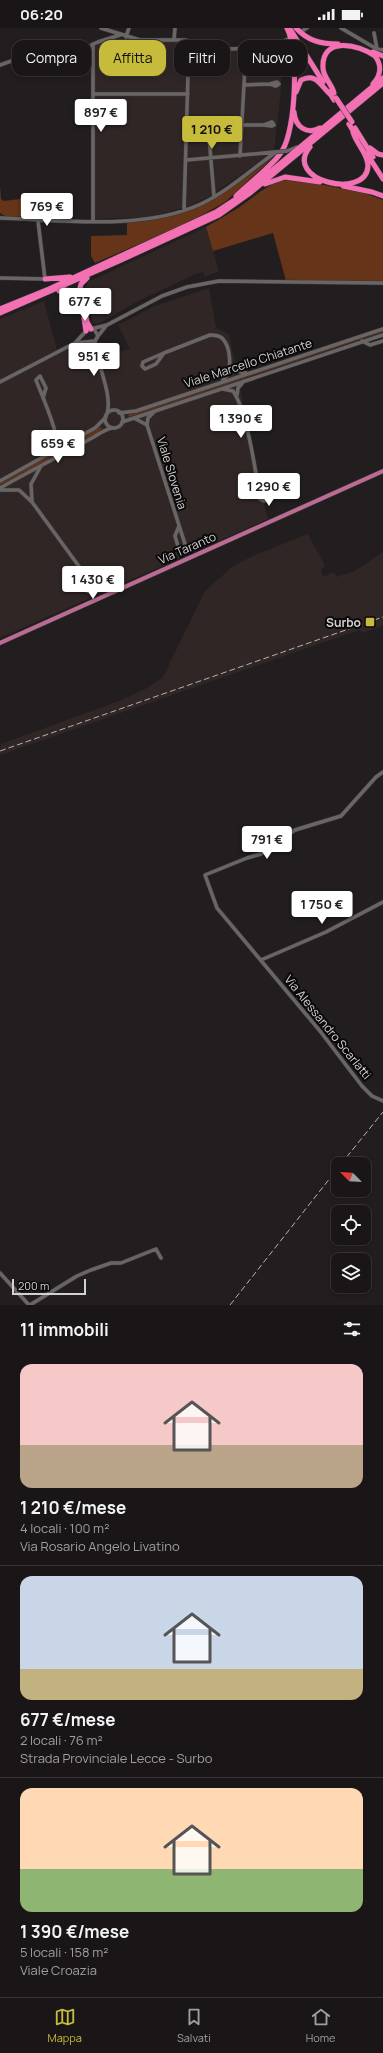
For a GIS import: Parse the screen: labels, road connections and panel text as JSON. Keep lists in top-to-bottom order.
{
  "streets": {
    "main road": ["Via Taranto"],
    "street": ["Viale Marcello Chiatante", "Viale Slovenia", "Via Alessandro Scarlatti"]
  },
  "crossings": [
    ["Viale Marcello Chiatante", "Viale Slovenia"]
  ],
  "places": {
    "transit": ["Surbo"]
  },
  "scale_bar": "200 m",
  "north": "top left",
  "page": {
    "status": "06:20",
    "chip": [
      "Compra",
      "Affitta",
      "Filtri",
      "Nuovo"
    ],
    "price": [
      "897 €",
      "1 210 €",
      "769 €",
      "677 €",
      "951 €",
      "1 390 €",
      "659 €",
      "1 290 €",
      "1 430 €",
      "791 €",
      "1 750 €"
    ],
    "scale": "200 m",
    "heading": "11 immobili",
    "list": [
      {
        "name": "1 210 €/mese",
        "note": "4 locali · 100 m² · Via Rosario Angelo Livatino"
      },
      {
        "name": "677 €/mese",
        "note": "2 locali · 76 m² · Strada Provinciale Lecce - Surbo"
      },
      {
        "name": "1 390 €/mese",
        "note": "5 locali · 158 m² · Viale Croazia"
      }
    ],
    "tabs": ["Mappa", "Salvati", "Home"]
  }
}
